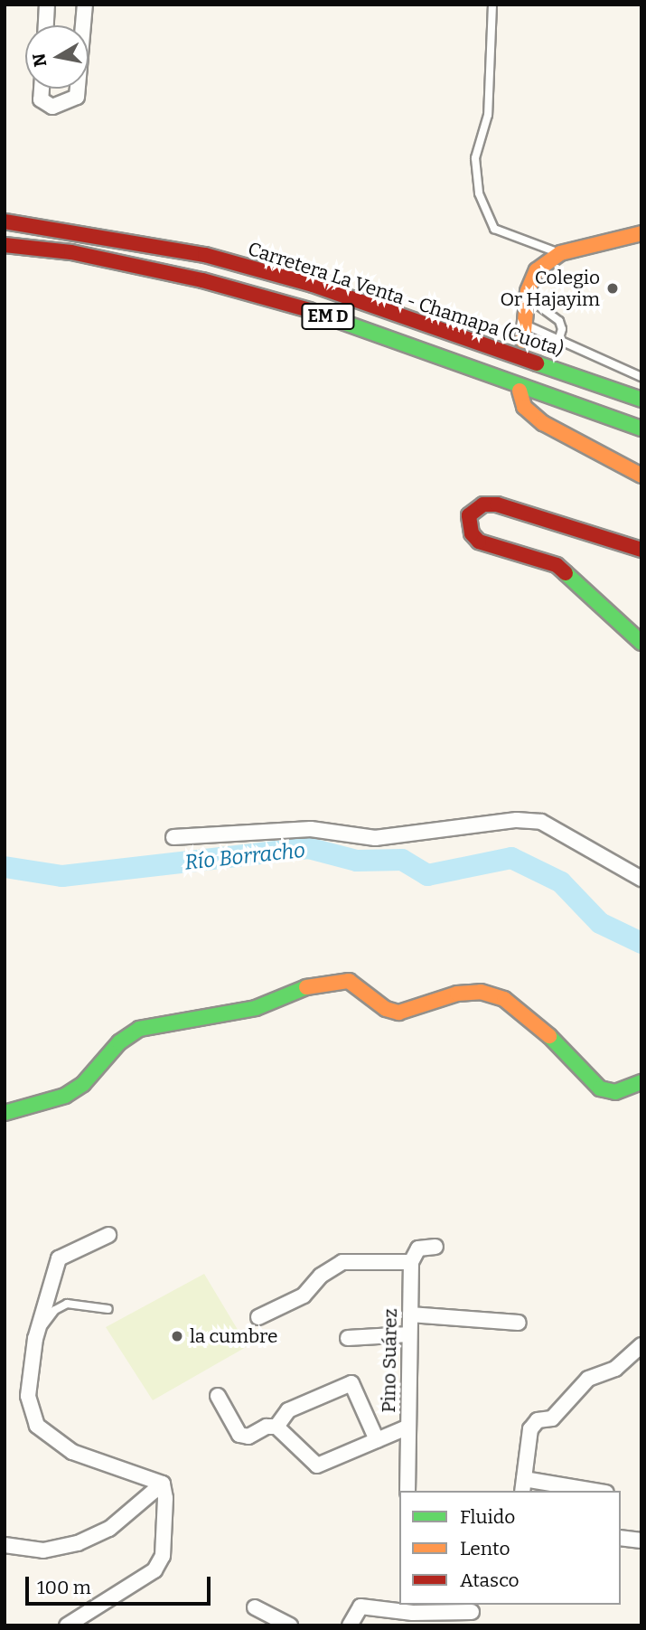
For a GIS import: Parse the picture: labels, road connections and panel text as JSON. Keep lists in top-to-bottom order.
{
  "streets": {
    "main road": ["Carretera La Venta - Chamapa (Cuota)", "EM D"],
    "street": ["Pino Suárez"]
  },
  "water": ["Río Borracho"],
  "places": ["Colegio Or Hajayim", "la cumbre"],
  "legend": ["Fluido", "Lento", "Atasco"],
  "scale_bar": "100 m",
  "north": "left"
}
